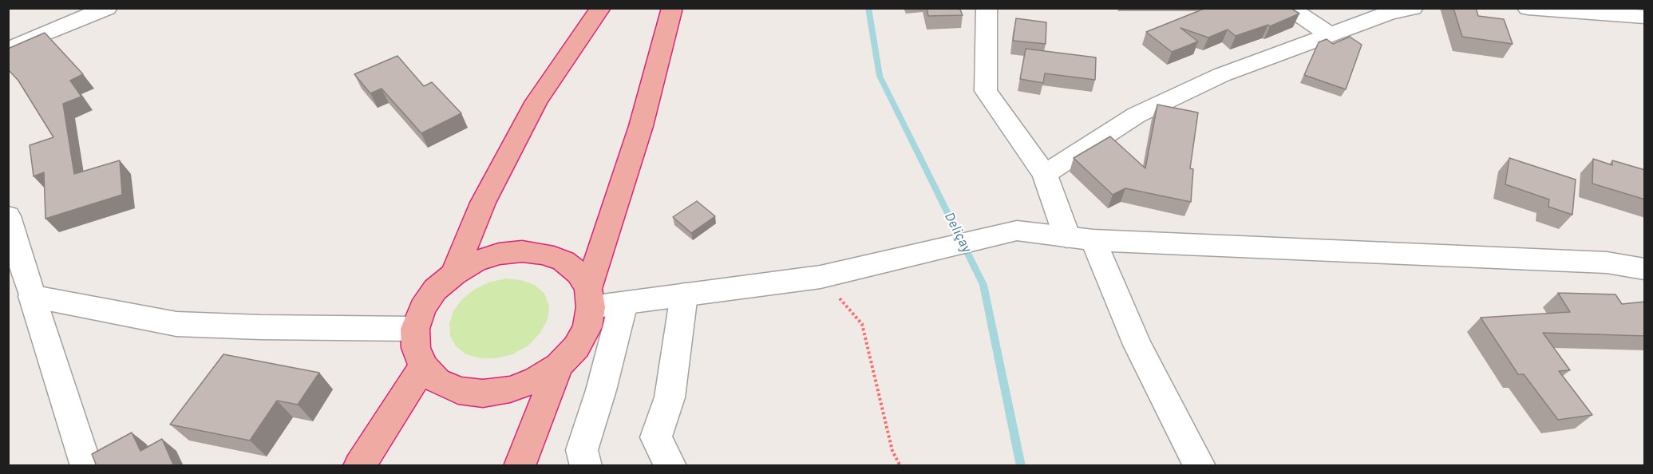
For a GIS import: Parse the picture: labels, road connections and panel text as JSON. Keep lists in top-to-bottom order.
{
  "water": ["Deliçay"]
}
